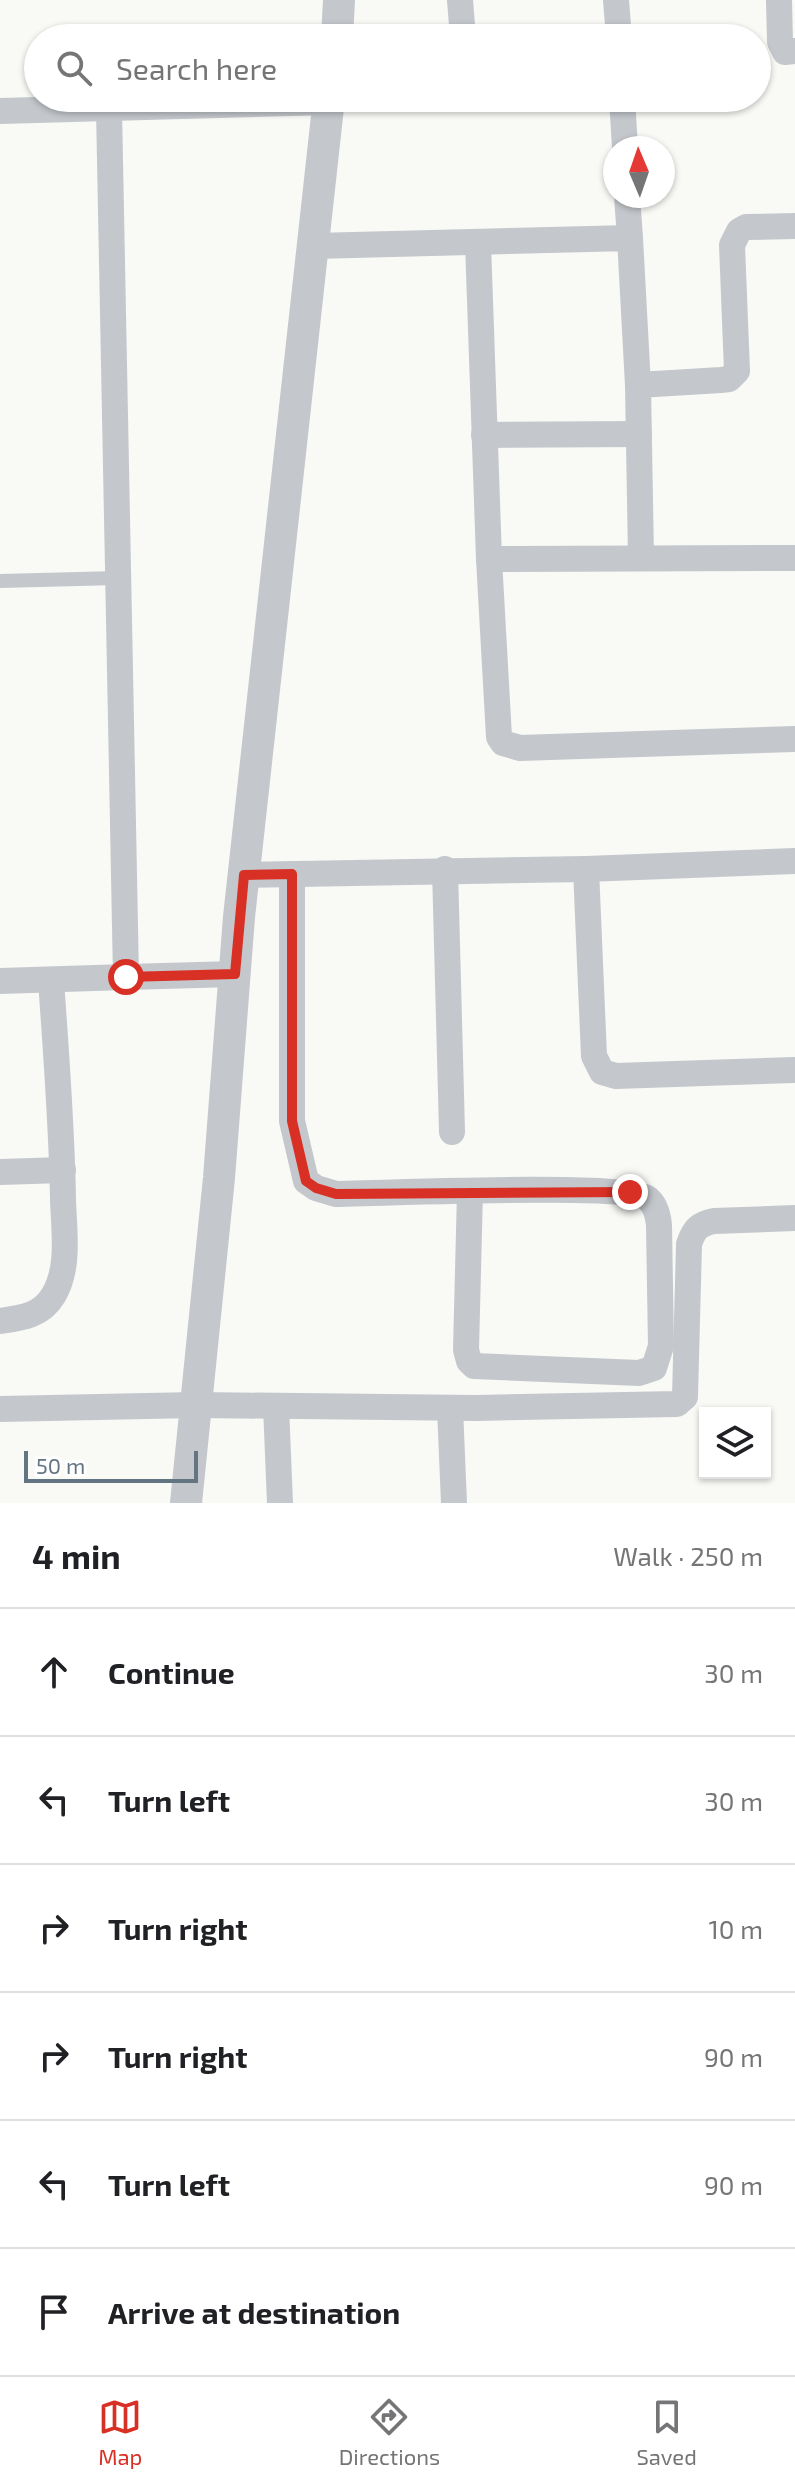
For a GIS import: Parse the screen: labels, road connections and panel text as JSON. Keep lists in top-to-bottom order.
{
  "scale_bar": "50 m",
  "north": "top",
  "page": {
    "search": "Search here",
    "scale": "50 m",
    "heading": ["4 min", "Walk · 250 m"],
    "list": [
      ["Continue", "30 m"],
      ["Turn left", "30 m"],
      ["Turn right", "10 m"],
      ["Turn right", "90 m"],
      ["Turn left", "90 m"],
      "Arrive at destination"
    ],
    "nav": ["Map", "Directions", "Saved"]
  }
}
